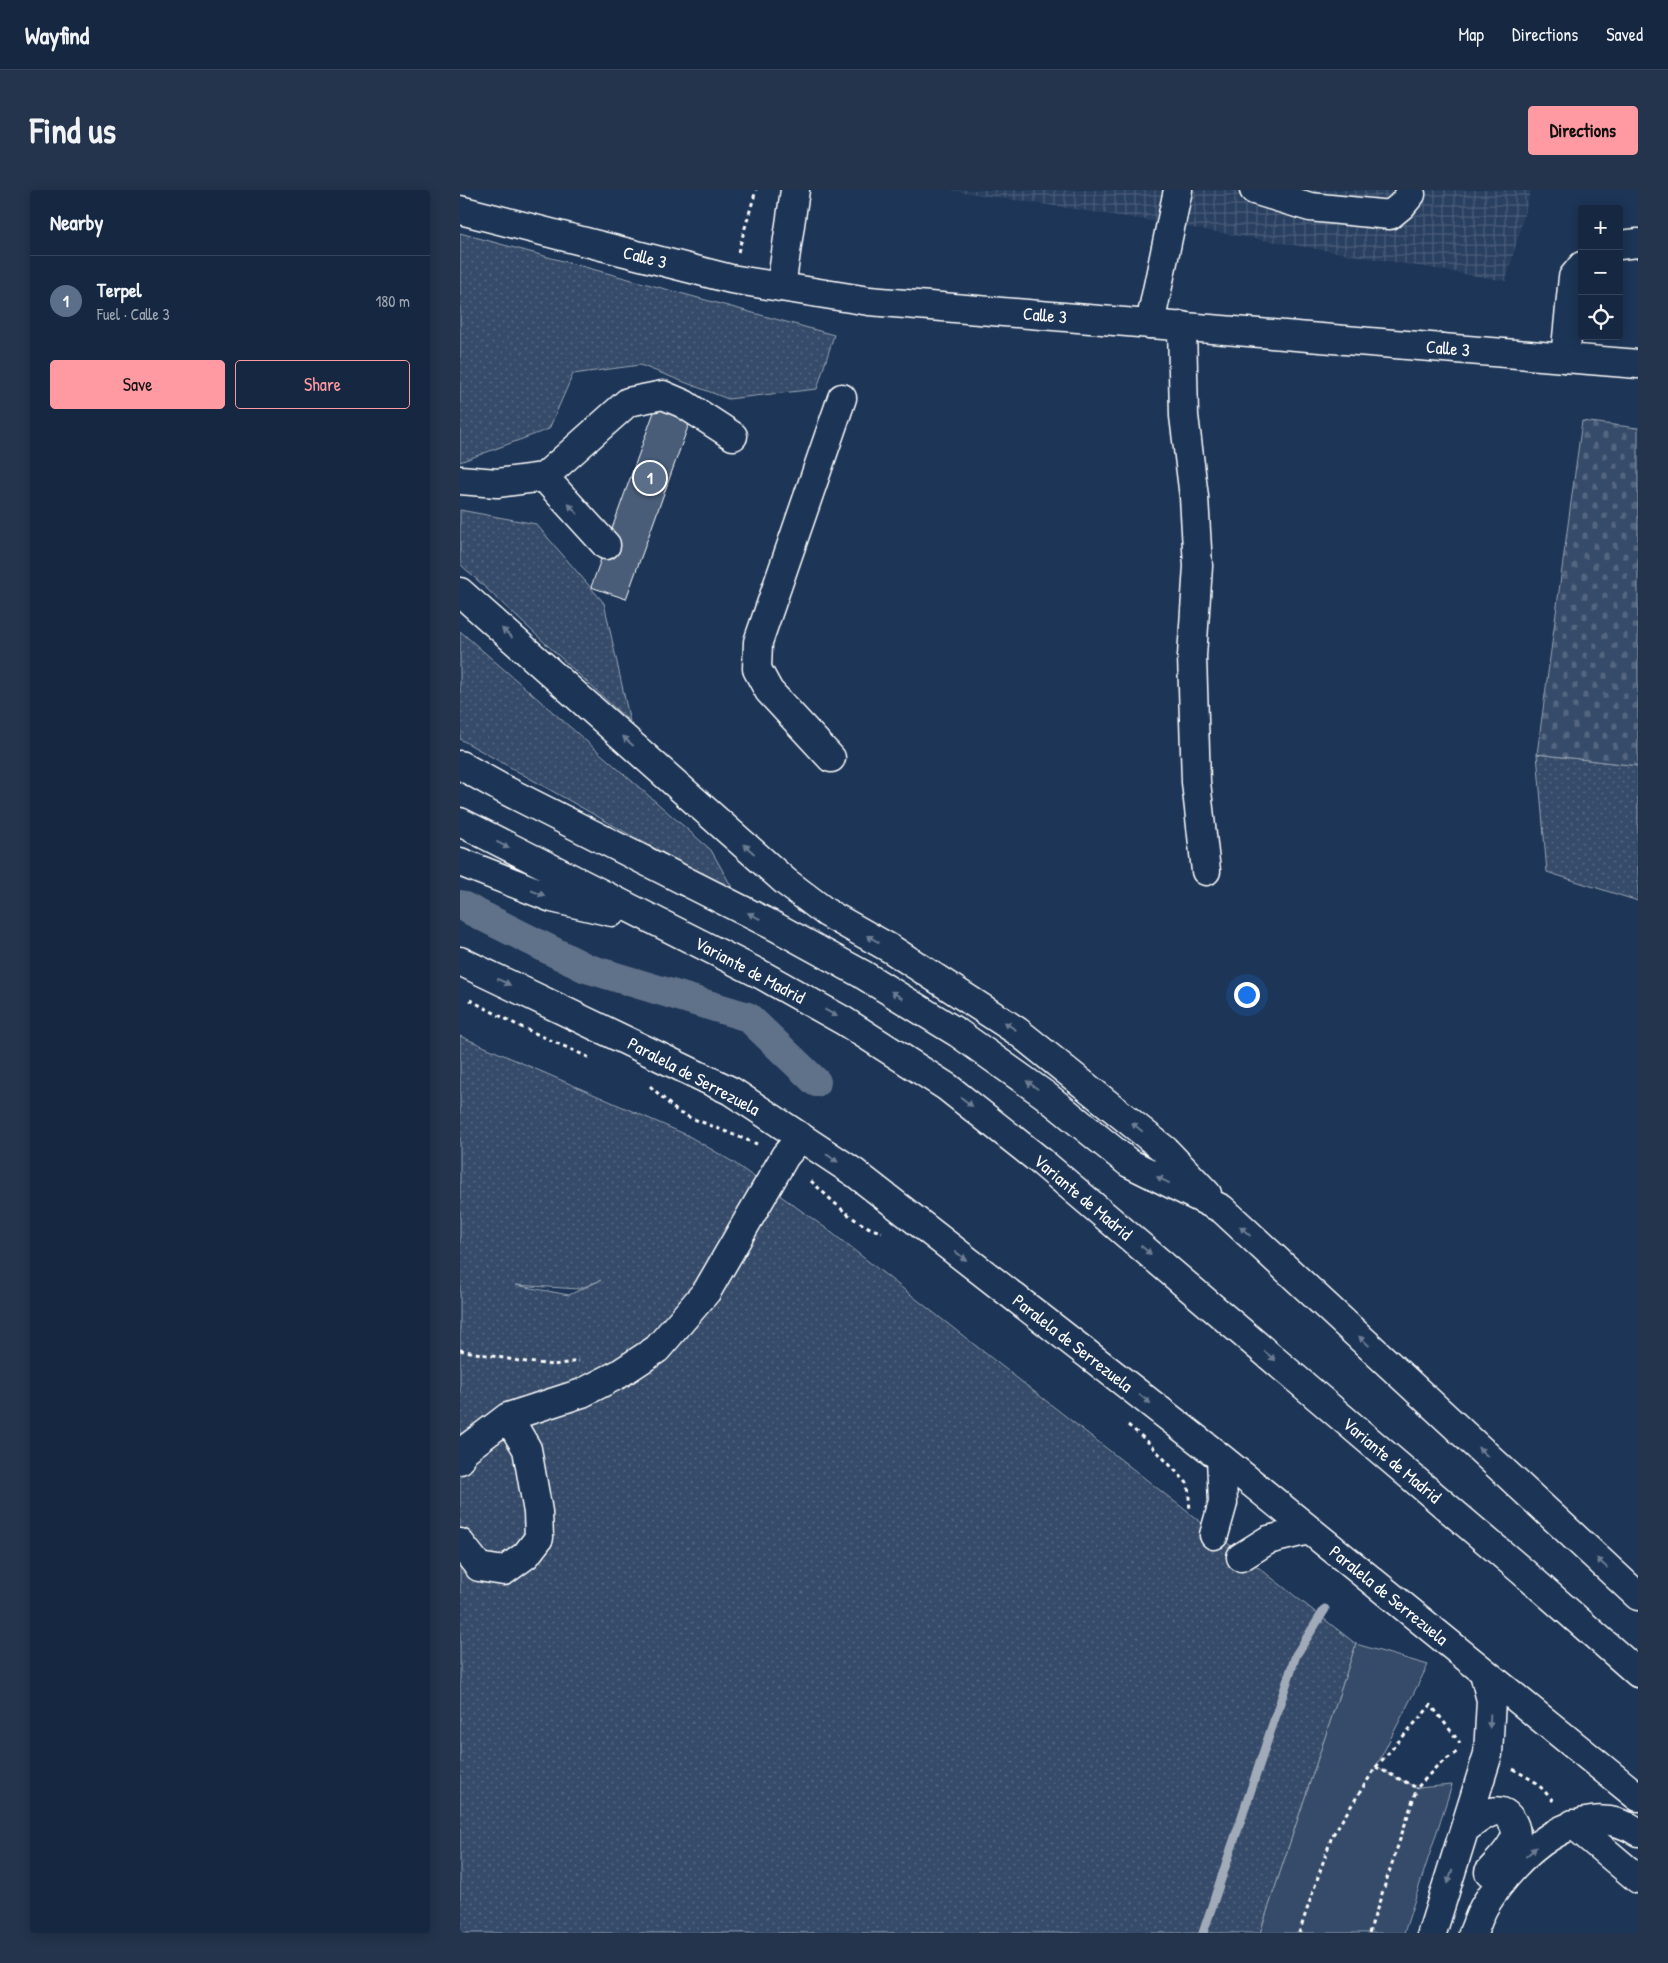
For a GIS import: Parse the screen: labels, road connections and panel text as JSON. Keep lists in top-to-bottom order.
{
  "streets": {
    "main road": ["Calle 3", "Variante de Madrid", "Paralela de Serrezuela"]
  },
  "page": {
    "header": "Wayfind",
    "nav": ["Map", "Directions", "Saved"],
    "buttons": [
      "Directions",
      ["Save", "Share"]
    ],
    "title": "Find us",
    "heading": "Nearby",
    "map_buttons": ["+", "−"],
    "list": [
      {
        "mark": "1",
        "name": "Terpel",
        "note": "Fuel · Calle 3",
        "value": "180 m"
      }
    ],
    "pins": "1"
  }
}
